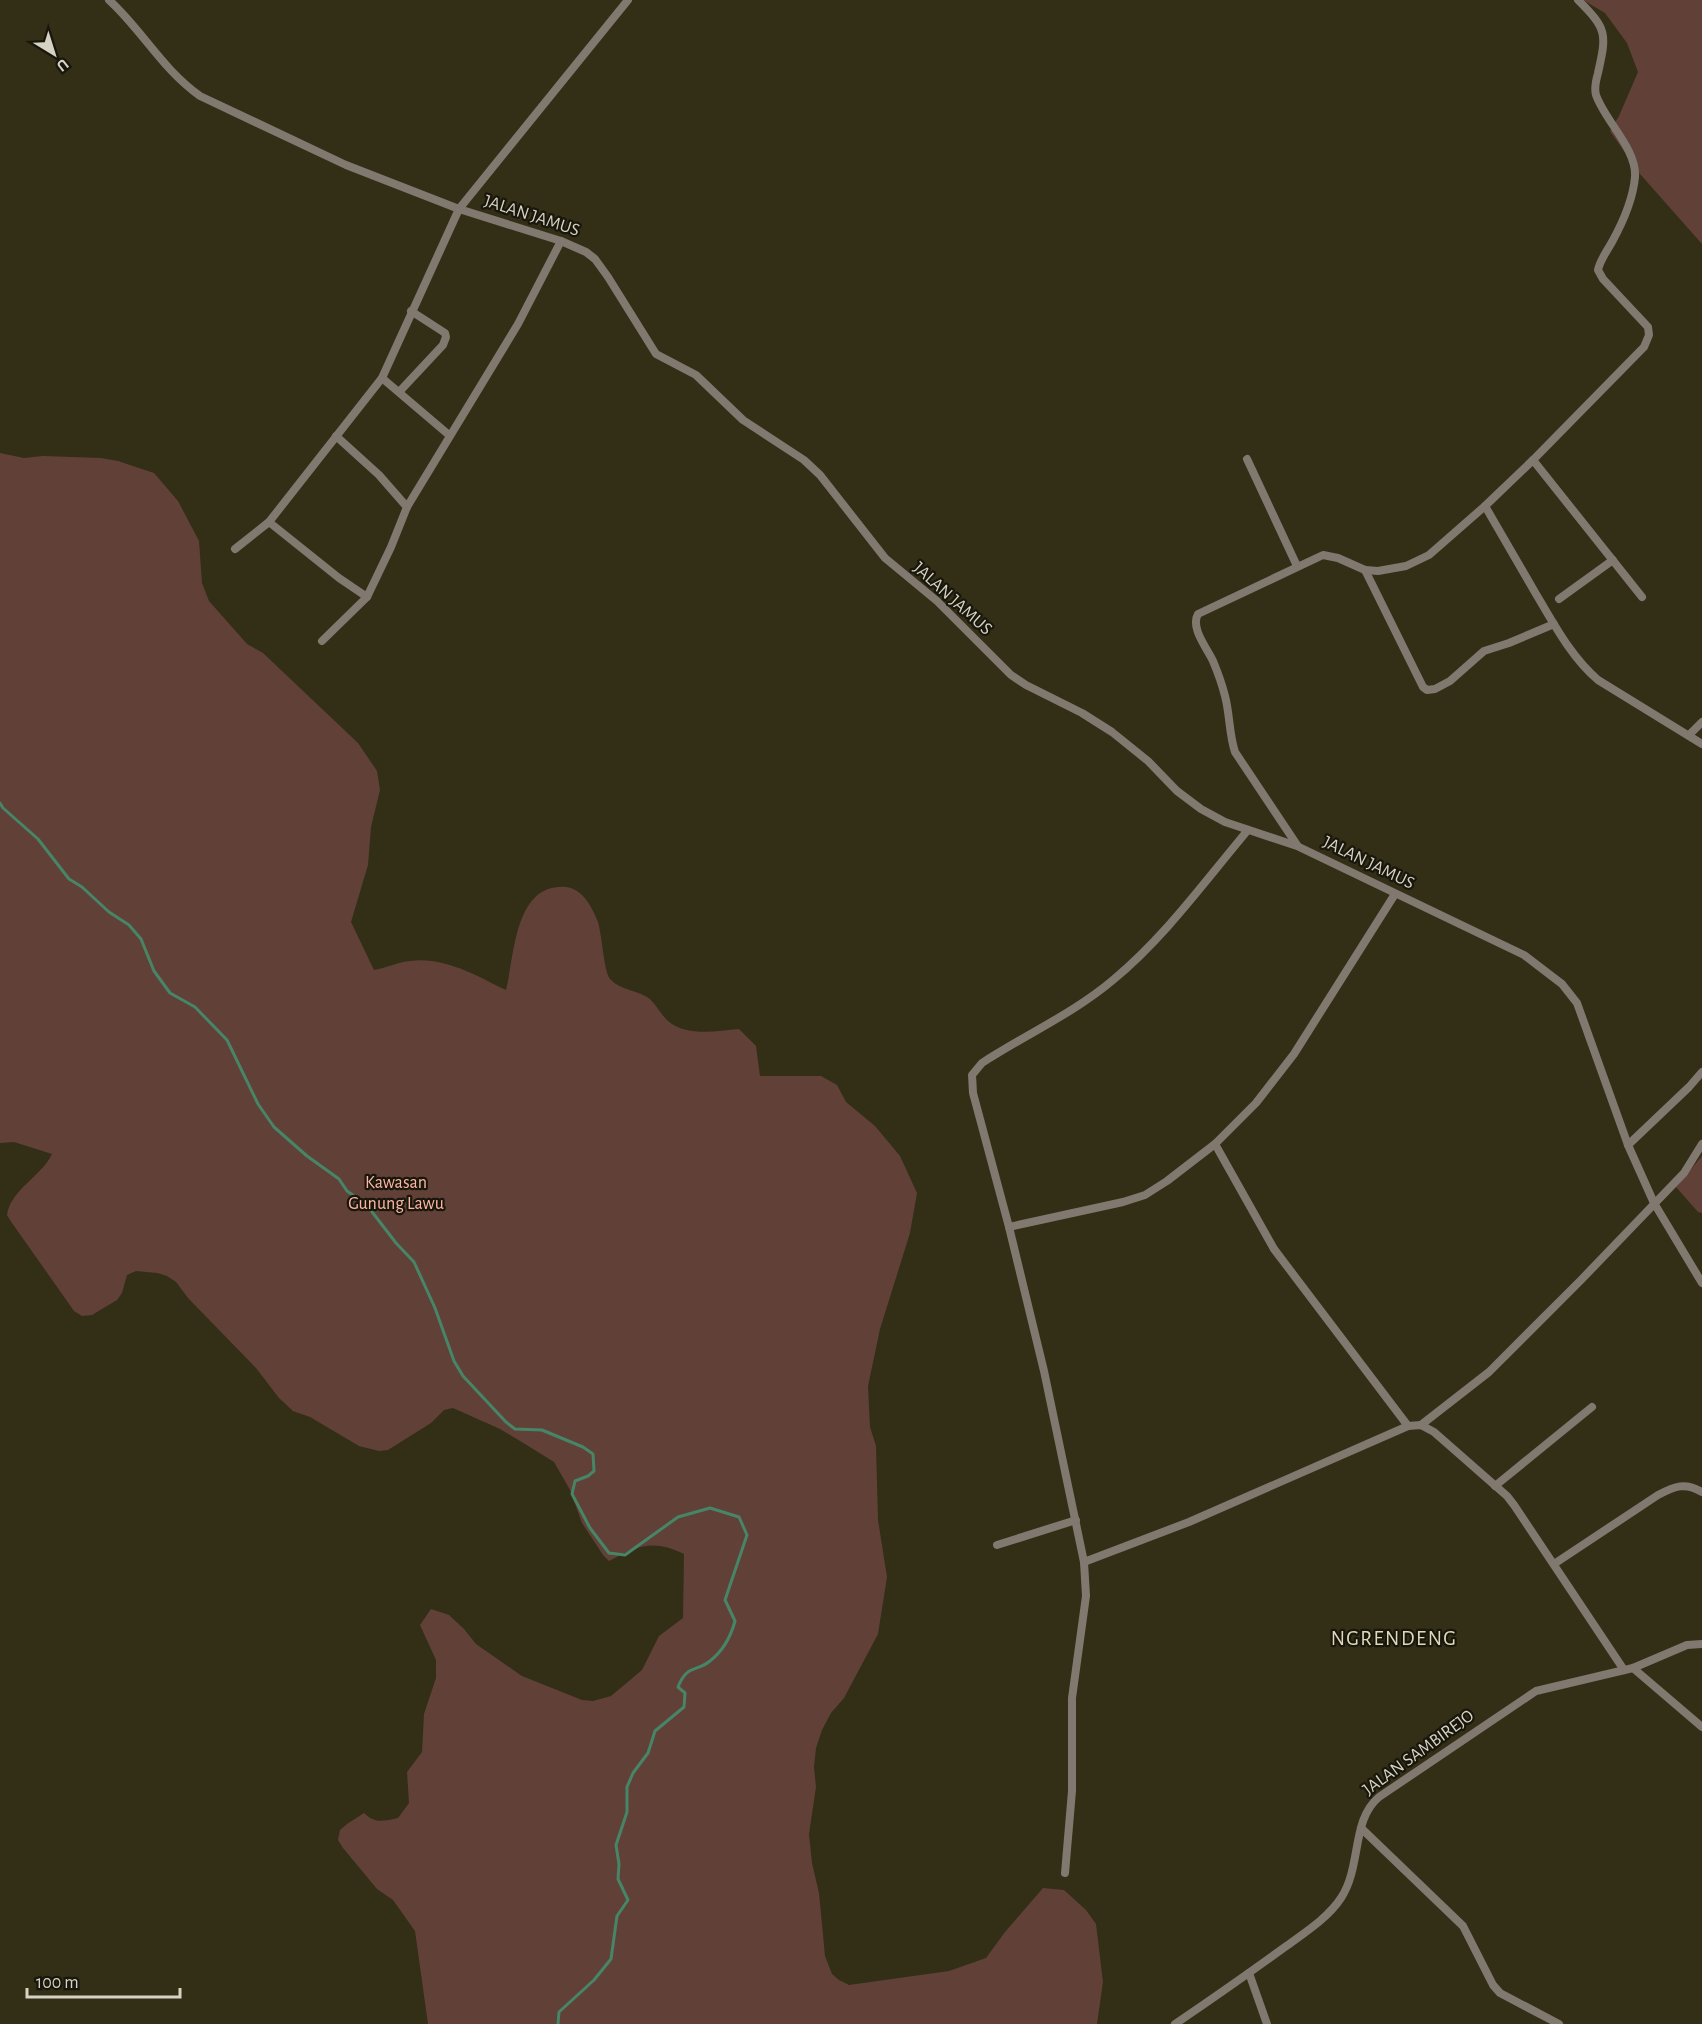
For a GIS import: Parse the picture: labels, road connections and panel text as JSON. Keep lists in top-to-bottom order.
{
  "streets": {
    "street": ["JALAN JAMUS", "JALAN SAMBIREJO"]
  },
  "districts": ["NGRENDENG"],
  "parks": ["Kawasan Gunung Lawu"],
  "scale_bar": "100 m",
  "north": "bottom right"
}
